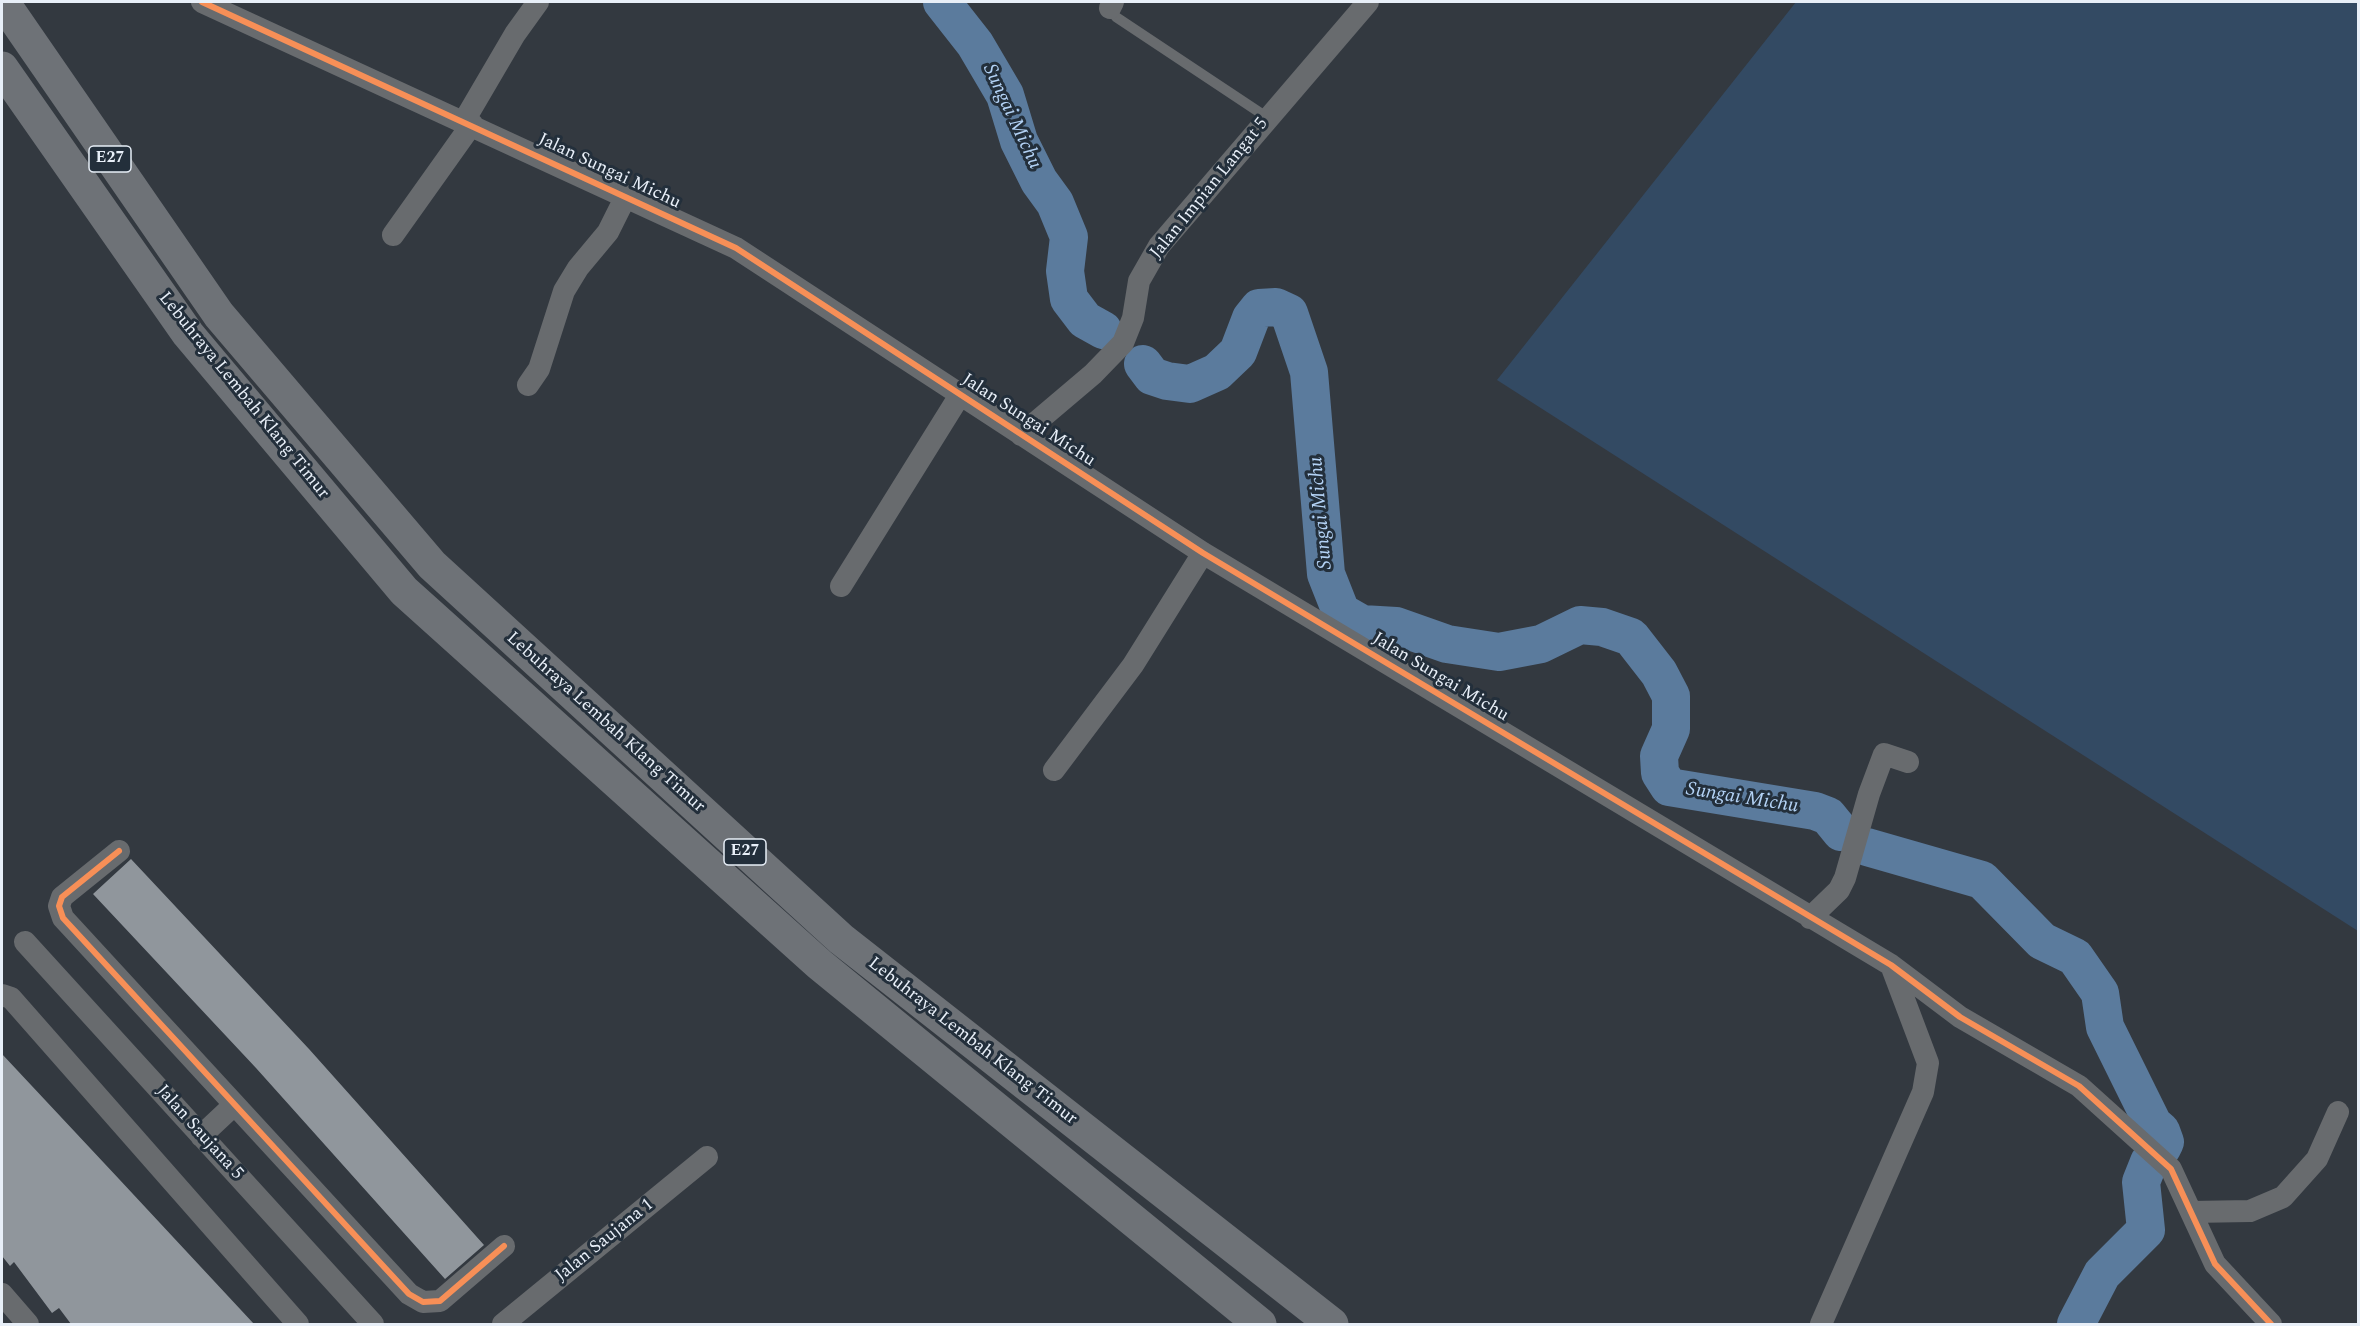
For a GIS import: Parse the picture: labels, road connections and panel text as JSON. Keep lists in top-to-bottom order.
{
  "streets": {
    "highway": ["E27", "Lebuhraya Lembah Klang Timur"],
    "street": [
      "Jalan Sungai Michu",
      "Jalan Impian Langat 5",
      "Jalan Saujana 5",
      "Jalan Saujana 1"
    ]
  },
  "crossings": [
    ["Jalan Sungai Michu", "Jalan Impian Langat 5"]
  ],
  "water": ["Sungai Michu"]
}
